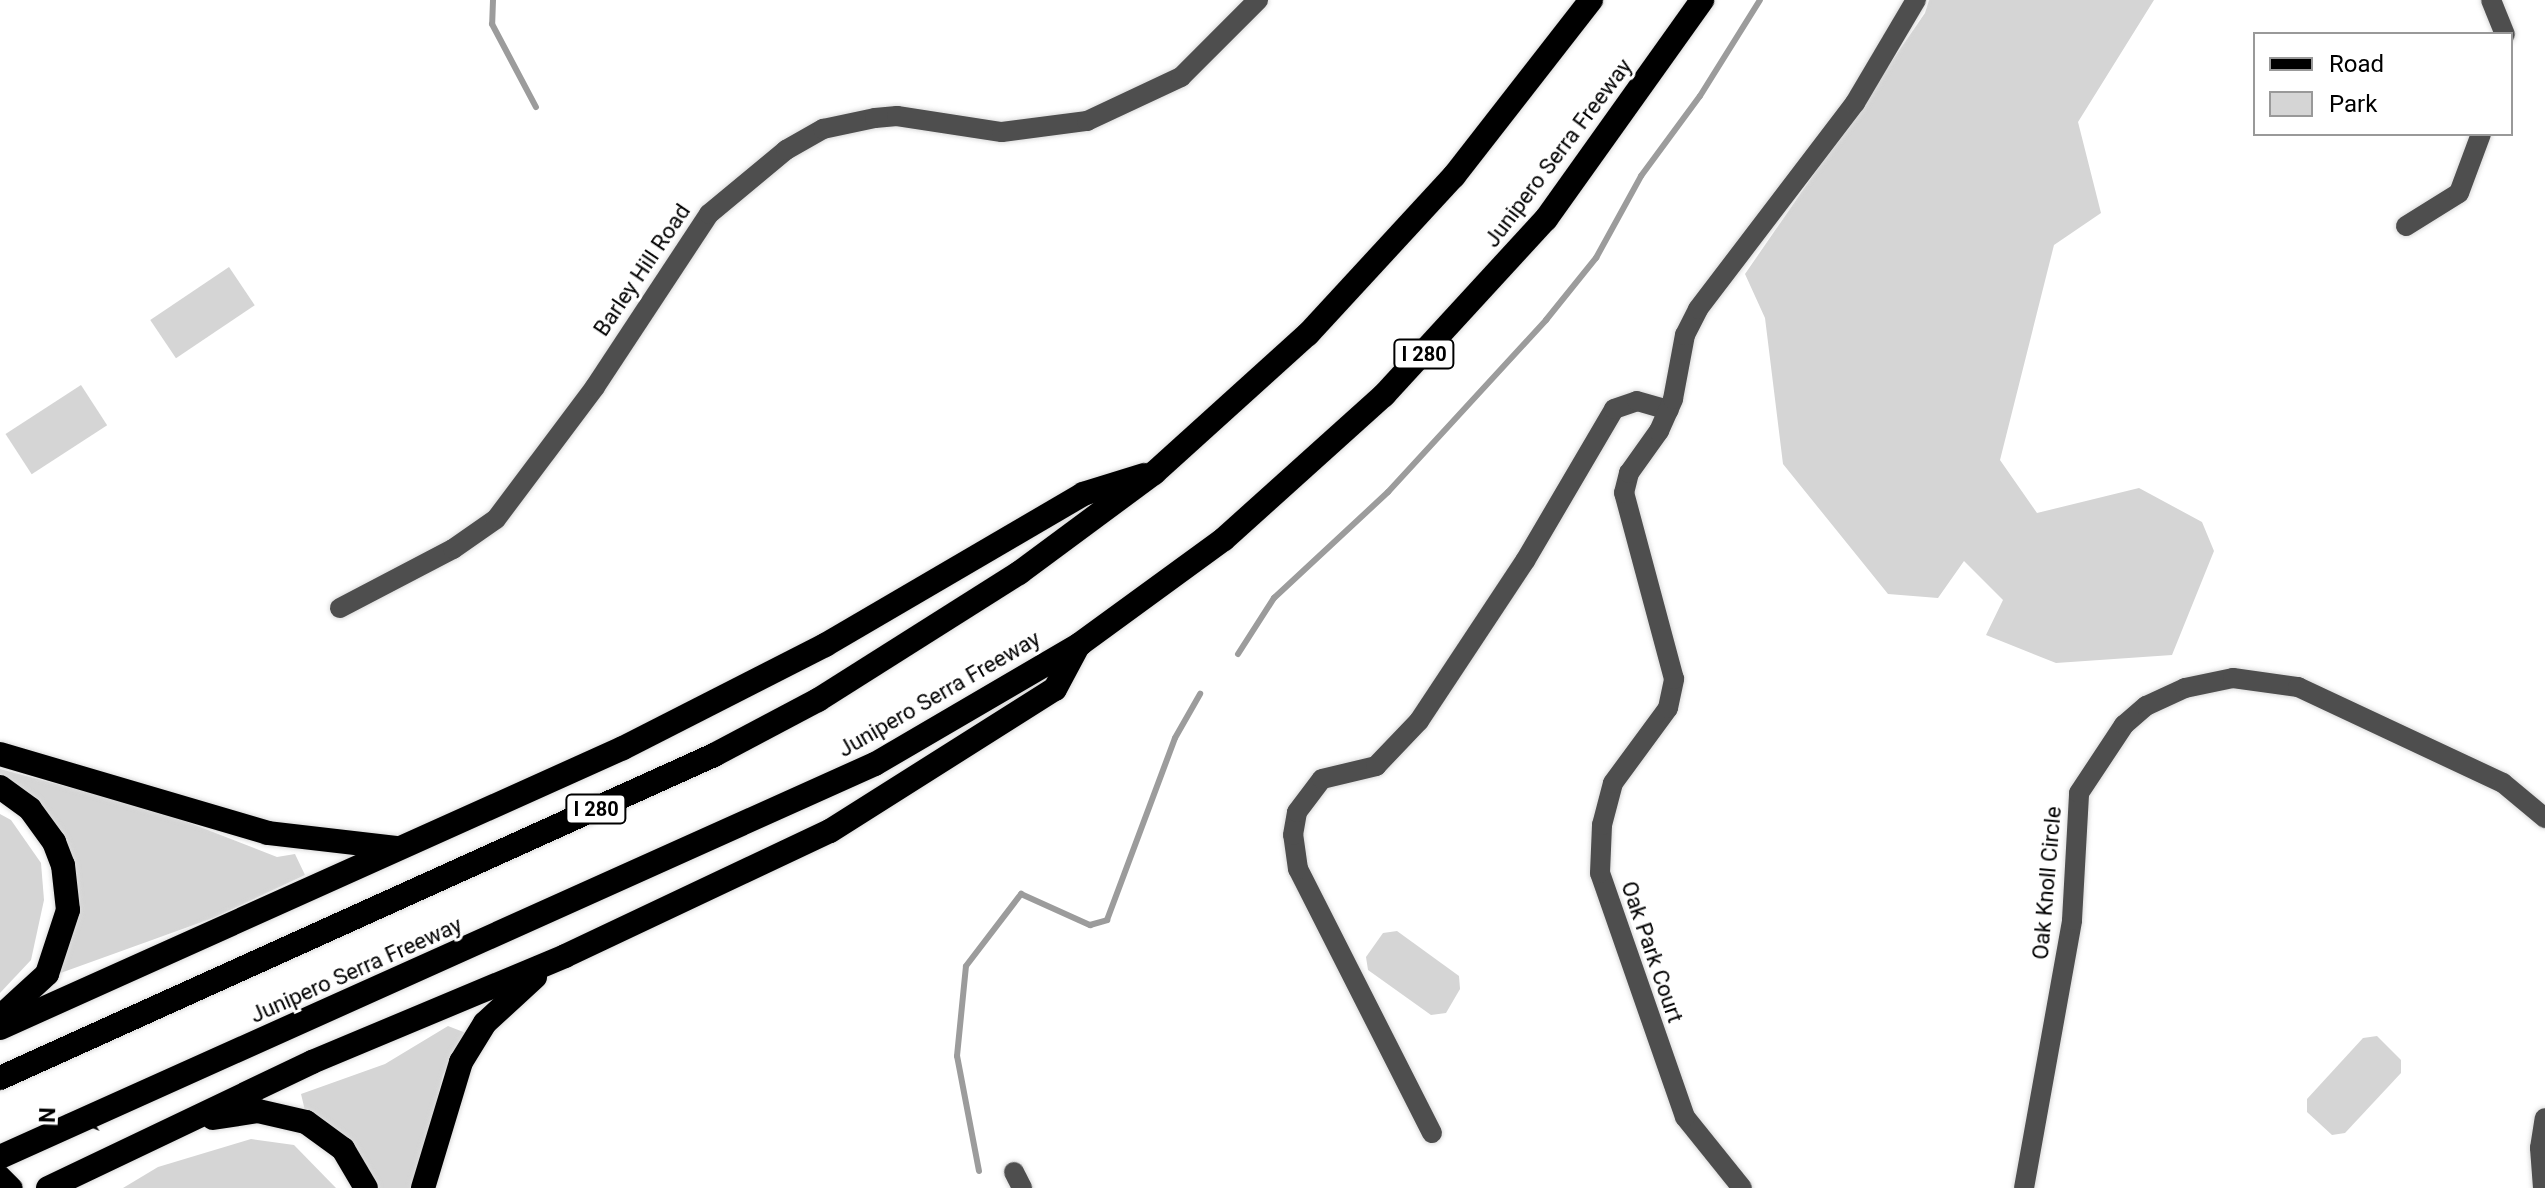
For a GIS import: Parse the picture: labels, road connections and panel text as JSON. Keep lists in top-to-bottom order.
{
  "streets": {
    "highway": ["Junipero Serra Freeway", "I 280"],
    "street": ["Barley Hill Road", "Oak Knoll Circle", "Oak Park Court"]
  },
  "legend": ["Road", "Park"],
  "north": "left"
}
